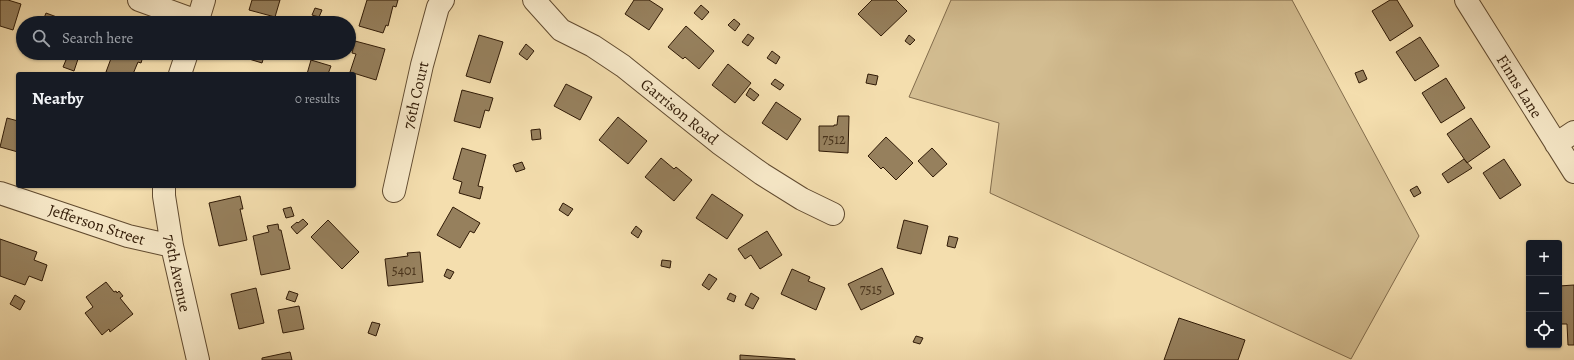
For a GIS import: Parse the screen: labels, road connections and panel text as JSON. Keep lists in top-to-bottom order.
{
  "streets": {
    "street": [
      "Finns Lane",
      "76th Court",
      "Garrison Road",
      "Jefferson Street",
      "76th Avenue"
    ]
  },
  "crossings": [
    ["Jefferson Street", "76th Avenue"]
  ],
  "house_numbers": ["7512", "5401", "7515"],
  "page": {
    "search": "Search here",
    "heading": ["Nearby", "0 results"],
    "map_buttons": ["+", "−"]
  }
}
